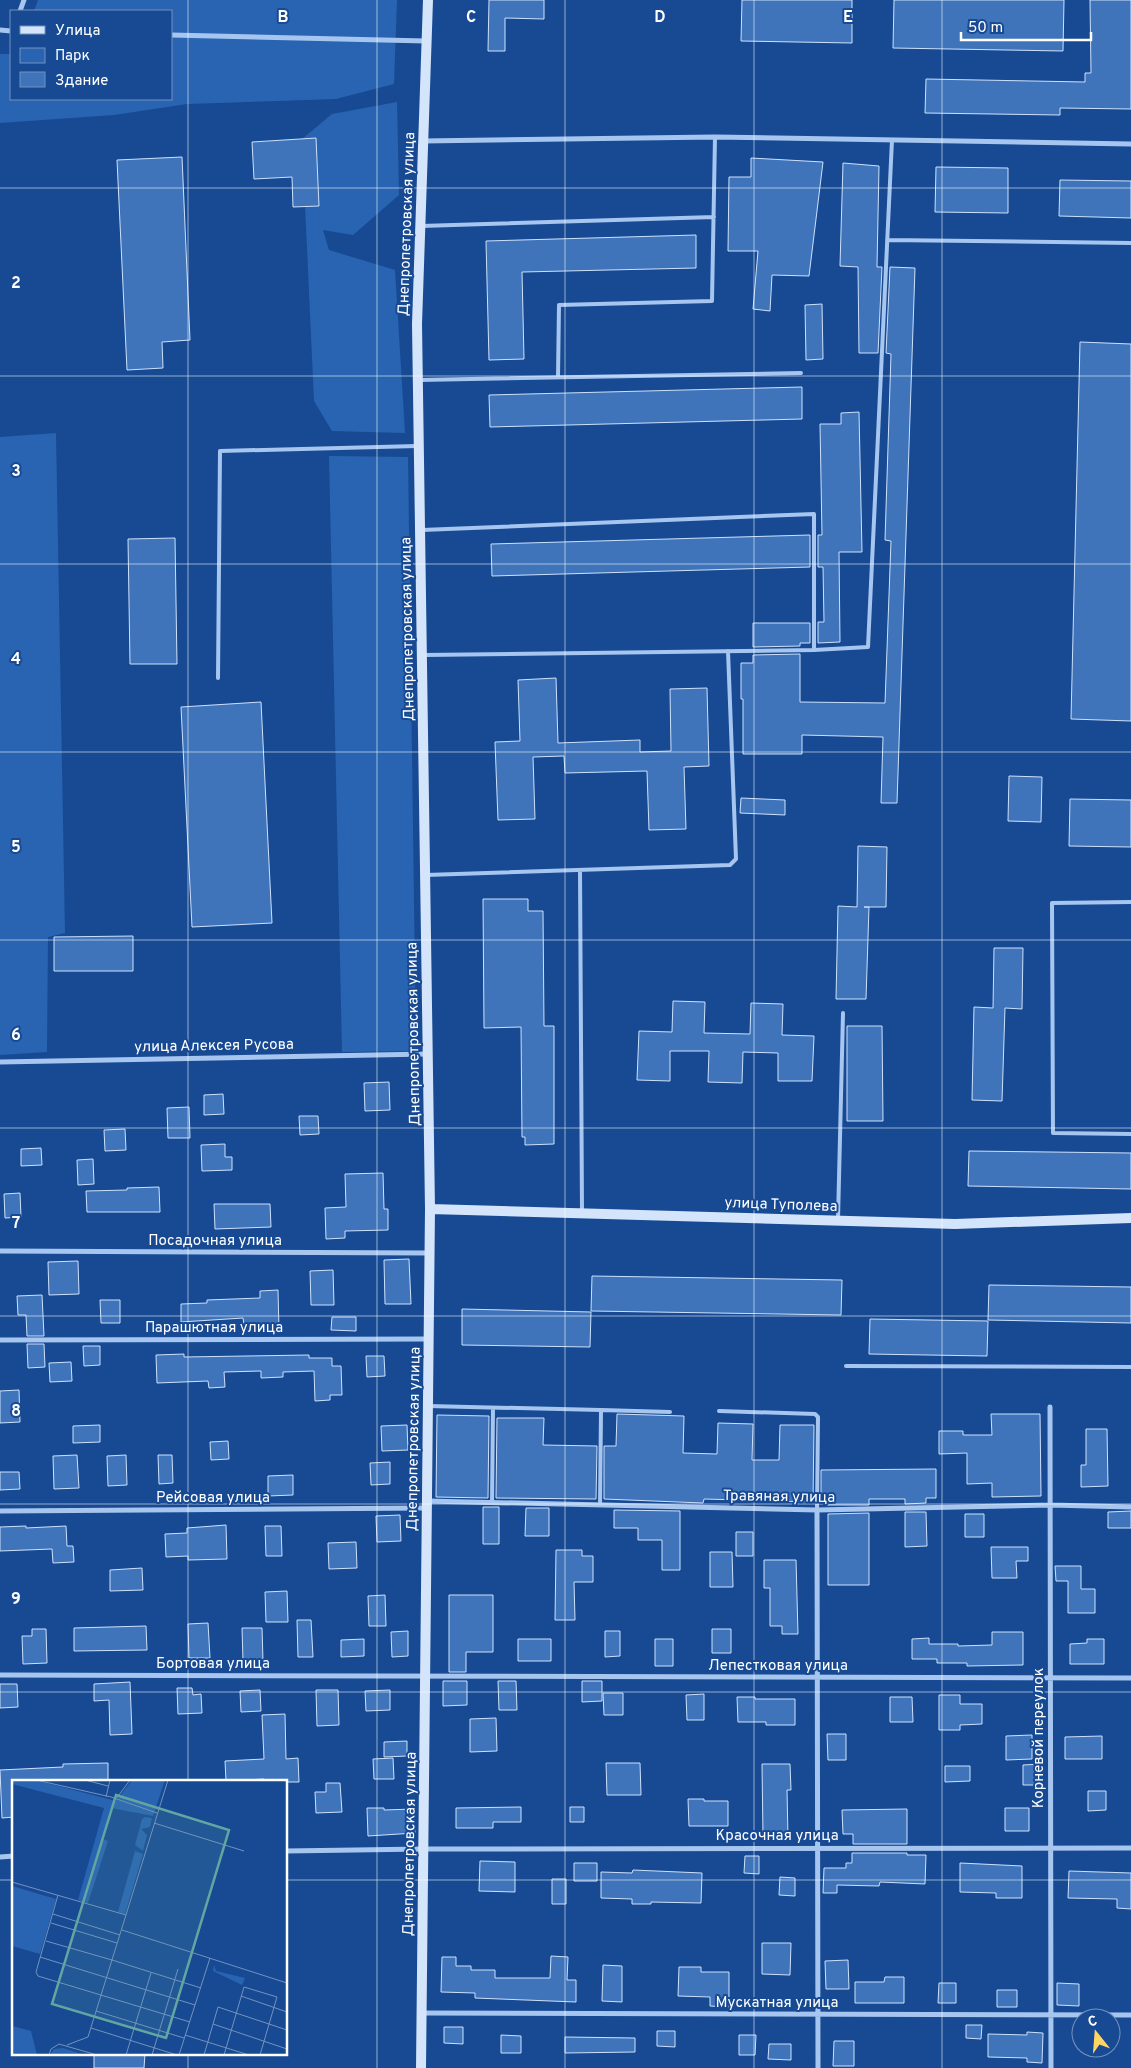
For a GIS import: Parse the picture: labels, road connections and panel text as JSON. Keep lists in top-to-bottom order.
{
  "streets": {
    "street": [
      "Днепропетровская улица",
      "улица Алексея Русова",
      "улица Туполева",
      "Посадочная улица",
      "Парашютная улица",
      "Травяная улица",
      "Рейсовая улица",
      "Бортовая улица",
      "Лепестковая улица",
      "Корневой переулок",
      "Красочная улица",
      "Мускатная улица"
    ]
  },
  "crossings": [
    ["Днепропетровская улица", "улица Алексея Русова"],
    ["Днепропетровская улица", "улица Туполева"],
    ["Днепропетровская улица", "Посадочная улица"],
    ["Днепропетровская улица", "Парашютная улица"],
    ["Днепропетровская улица", "Травяная улица"],
    ["Днепропетровская улица", "Рейсовая улица"],
    ["Днепропетровская улица", "Бортовая улица"],
    ["Днепропетровская улица", "Лепестковая улица"],
    ["Днепропетровская улица", "Красочная улица"],
    ["Днепропетровская улица", "Мускатная улица"],
    ["Травяная улица", "Рейсовая улица"],
    ["Травяная улица", "Корневой переулок"],
    ["Бортовая улица", "Лепестковая улица"],
    ["Лепестковая улица", "Корневой переулок"],
    ["Корневой переулок", "Красочная улица"],
    ["Корневой переулок", "Мускатная улица"]
  ],
  "legend": ["Улица", "Парк", "Здание"],
  "scale_bar": "50 m",
  "north": "top",
  "grid": {
    "columns": [
      "B",
      "C",
      "D",
      "E"
    ],
    "rows": [
      "2",
      "3",
      "4",
      "5",
      "6",
      "7",
      "8",
      "9"
    ]
  }
}
